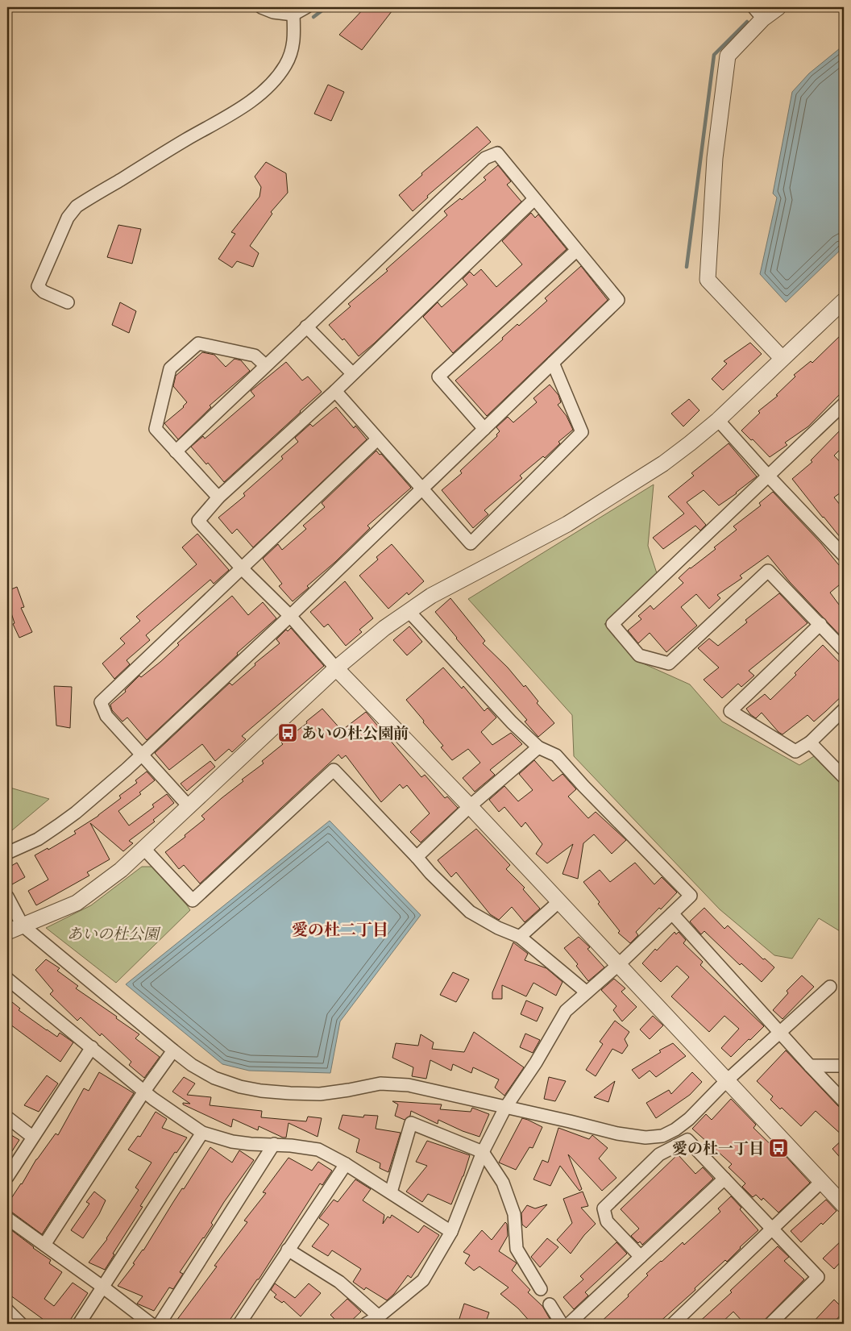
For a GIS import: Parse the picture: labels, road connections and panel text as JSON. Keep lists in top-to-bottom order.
{
  "districts": ["愛の杜二丁目"],
  "parks": ["あいの杜公園"],
  "places": {
    "bus stop": ["あいの杜公園前", "愛の杜一丁目"]
  }
}
